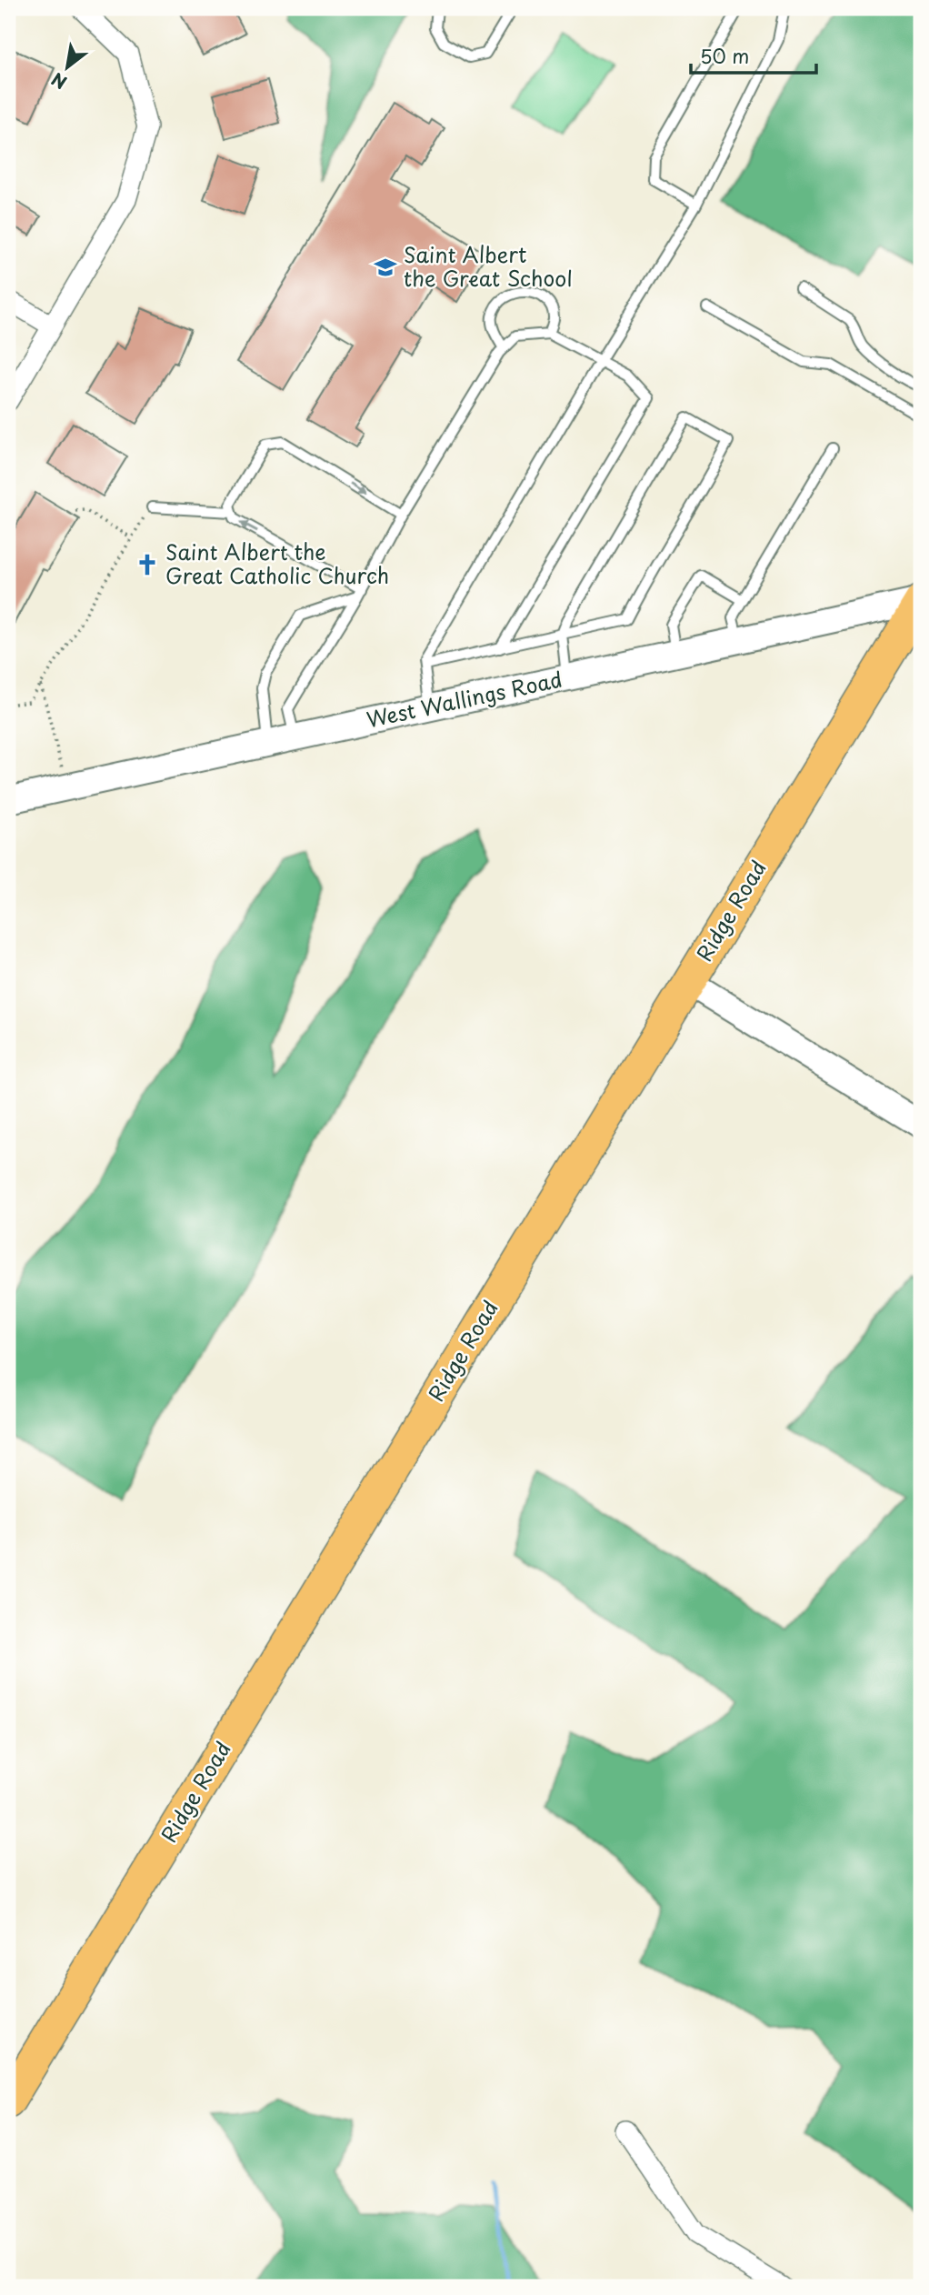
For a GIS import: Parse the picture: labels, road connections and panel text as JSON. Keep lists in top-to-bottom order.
{
  "streets": {
    "main road": ["Ridge Road"],
    "street": ["West Wallings Road"]
  },
  "crossings": [
    ["West Wallings Road", "Ridge Road"]
  ],
  "places": {
    "school or university": ["Saint Albert the Great School"],
    "church": ["Saint Albert the Great Catholic Church"]
  },
  "scale_bar": "50 m",
  "north": "bottom left"
}
